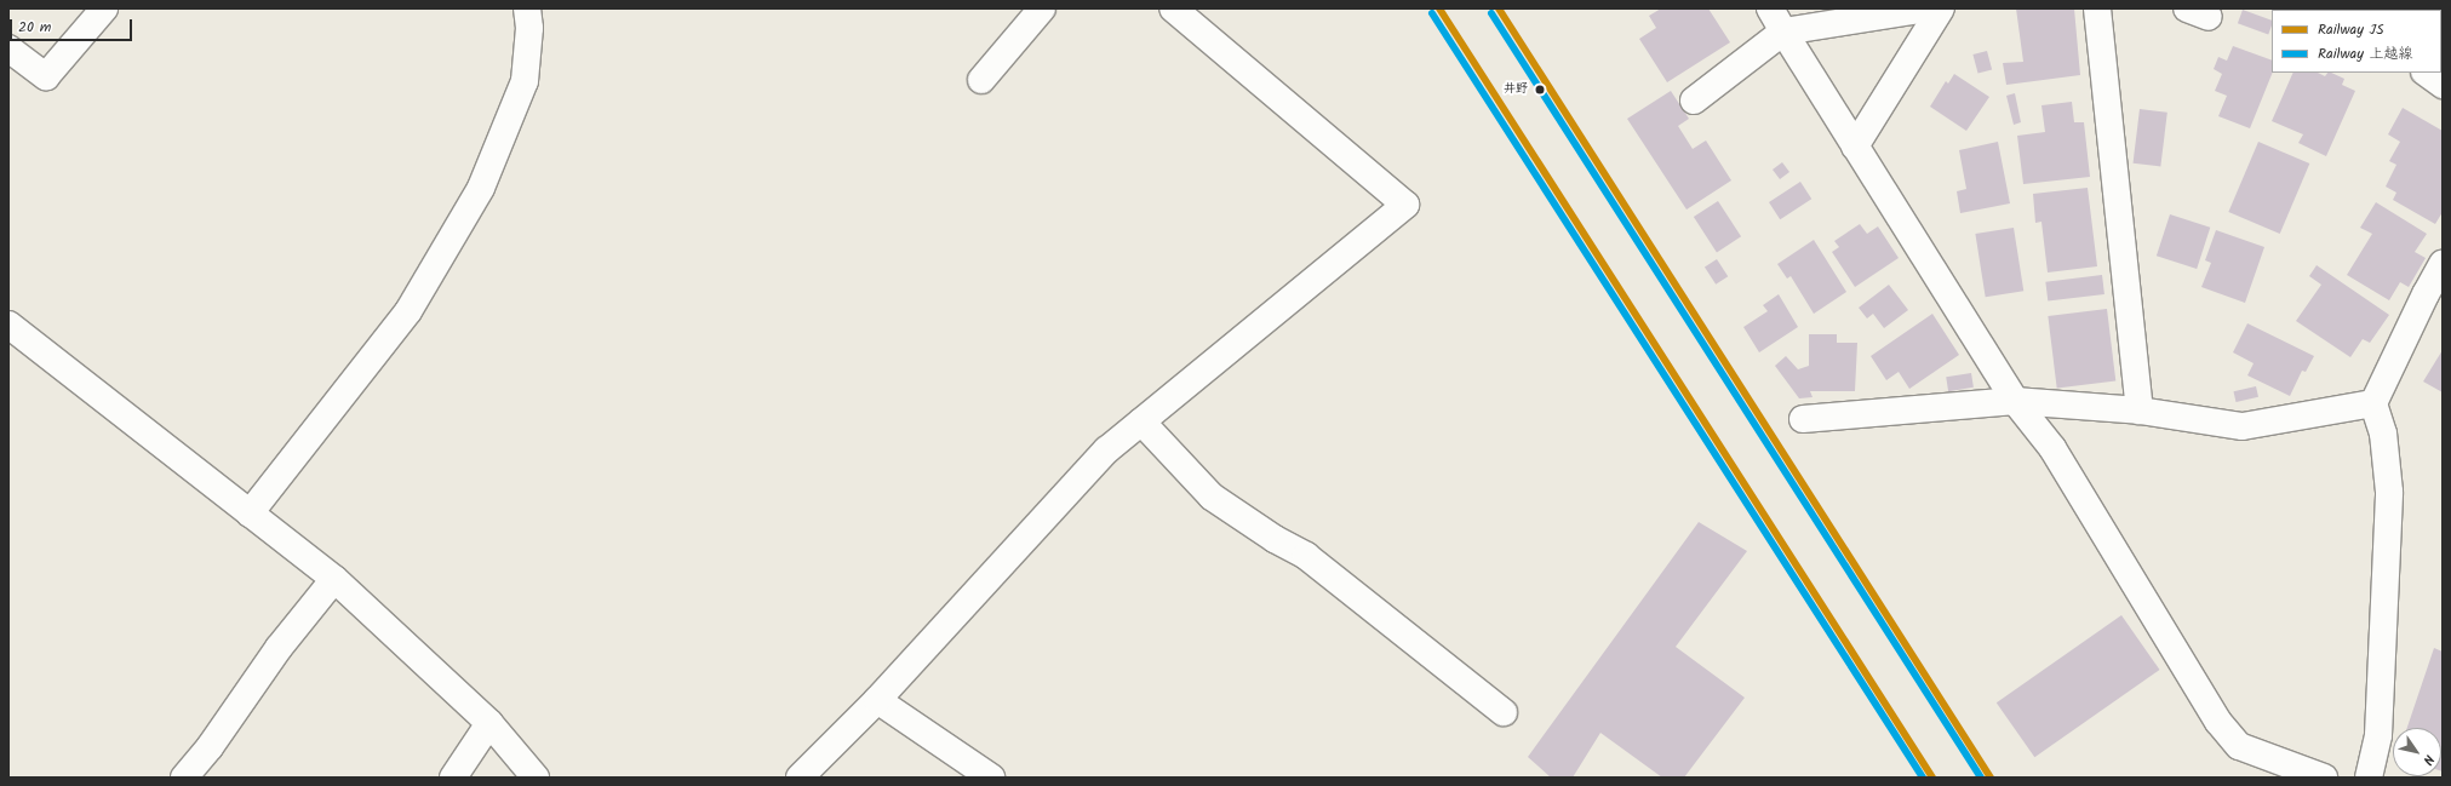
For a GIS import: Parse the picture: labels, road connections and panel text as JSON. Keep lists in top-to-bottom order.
{
  "places": ["井野"],
  "lines": ["rail line JS", "rail line 上越線"],
  "legend": ["Railway JS", "Railway 上越線"],
  "scale_bar": "20 m",
  "north": "bottom right"
}
